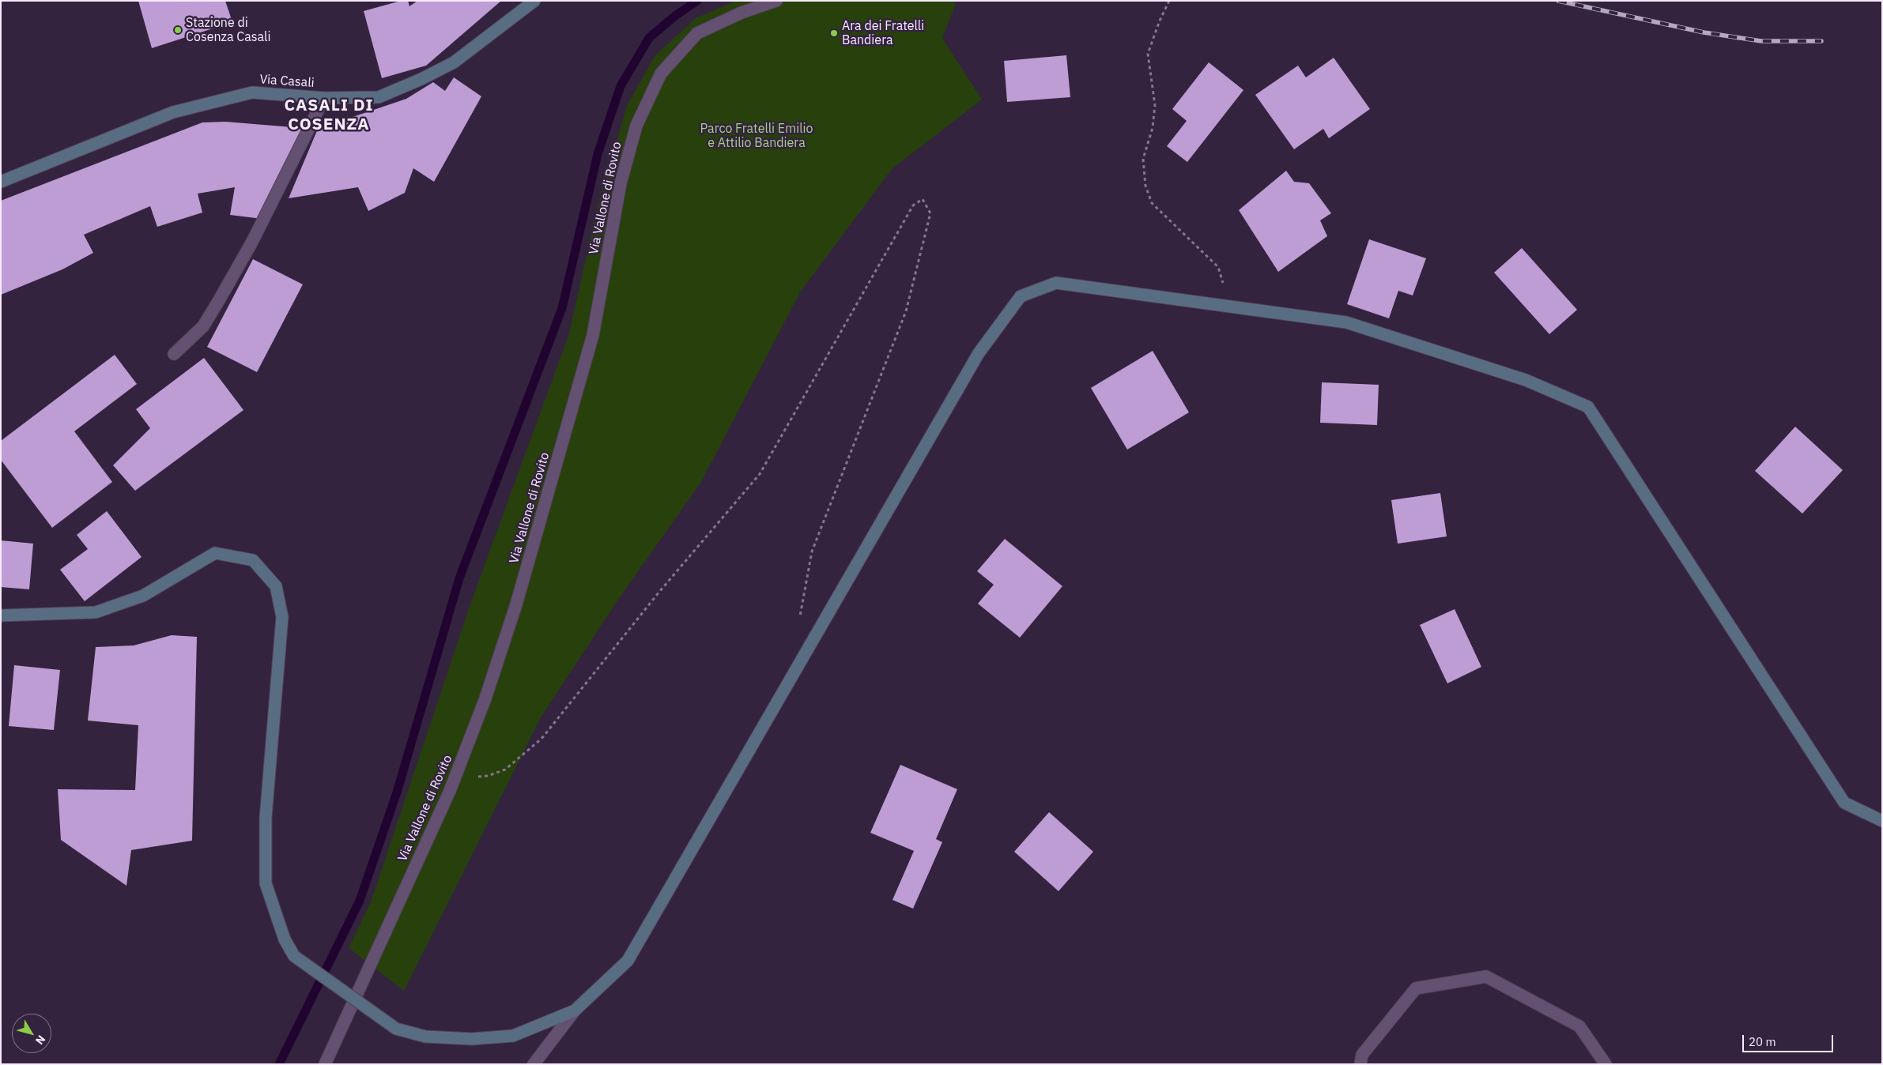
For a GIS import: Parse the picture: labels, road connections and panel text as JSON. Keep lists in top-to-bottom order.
{
  "streets": {
    "street": ["Via Casali", "Via Vallone di Rovito"]
  },
  "districts": ["CASALI DI COSENZA"],
  "parks": ["Parco Fratelli Emilio e Attilio Bandiera"],
  "places": ["Stazione di Cosenza Casali", "Ara dei Fratelli Bandiera"],
  "scale_bar": "20 m",
  "north": "bottom right"
}
